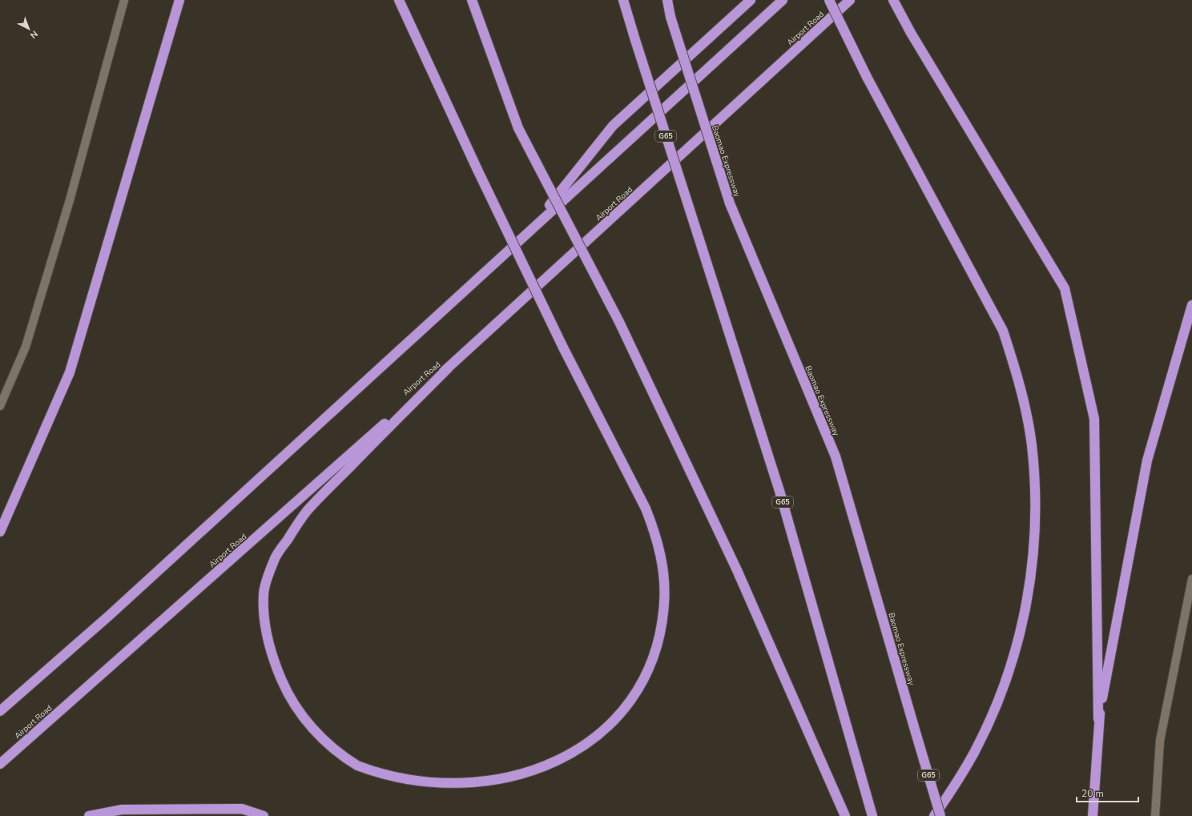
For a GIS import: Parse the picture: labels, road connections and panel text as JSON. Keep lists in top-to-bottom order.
{
  "streets": {
    "highway": ["Airport Road", "G65", "Baomao Expressway"]
  },
  "scale_bar": "20 m",
  "north": "bottom right"
}
